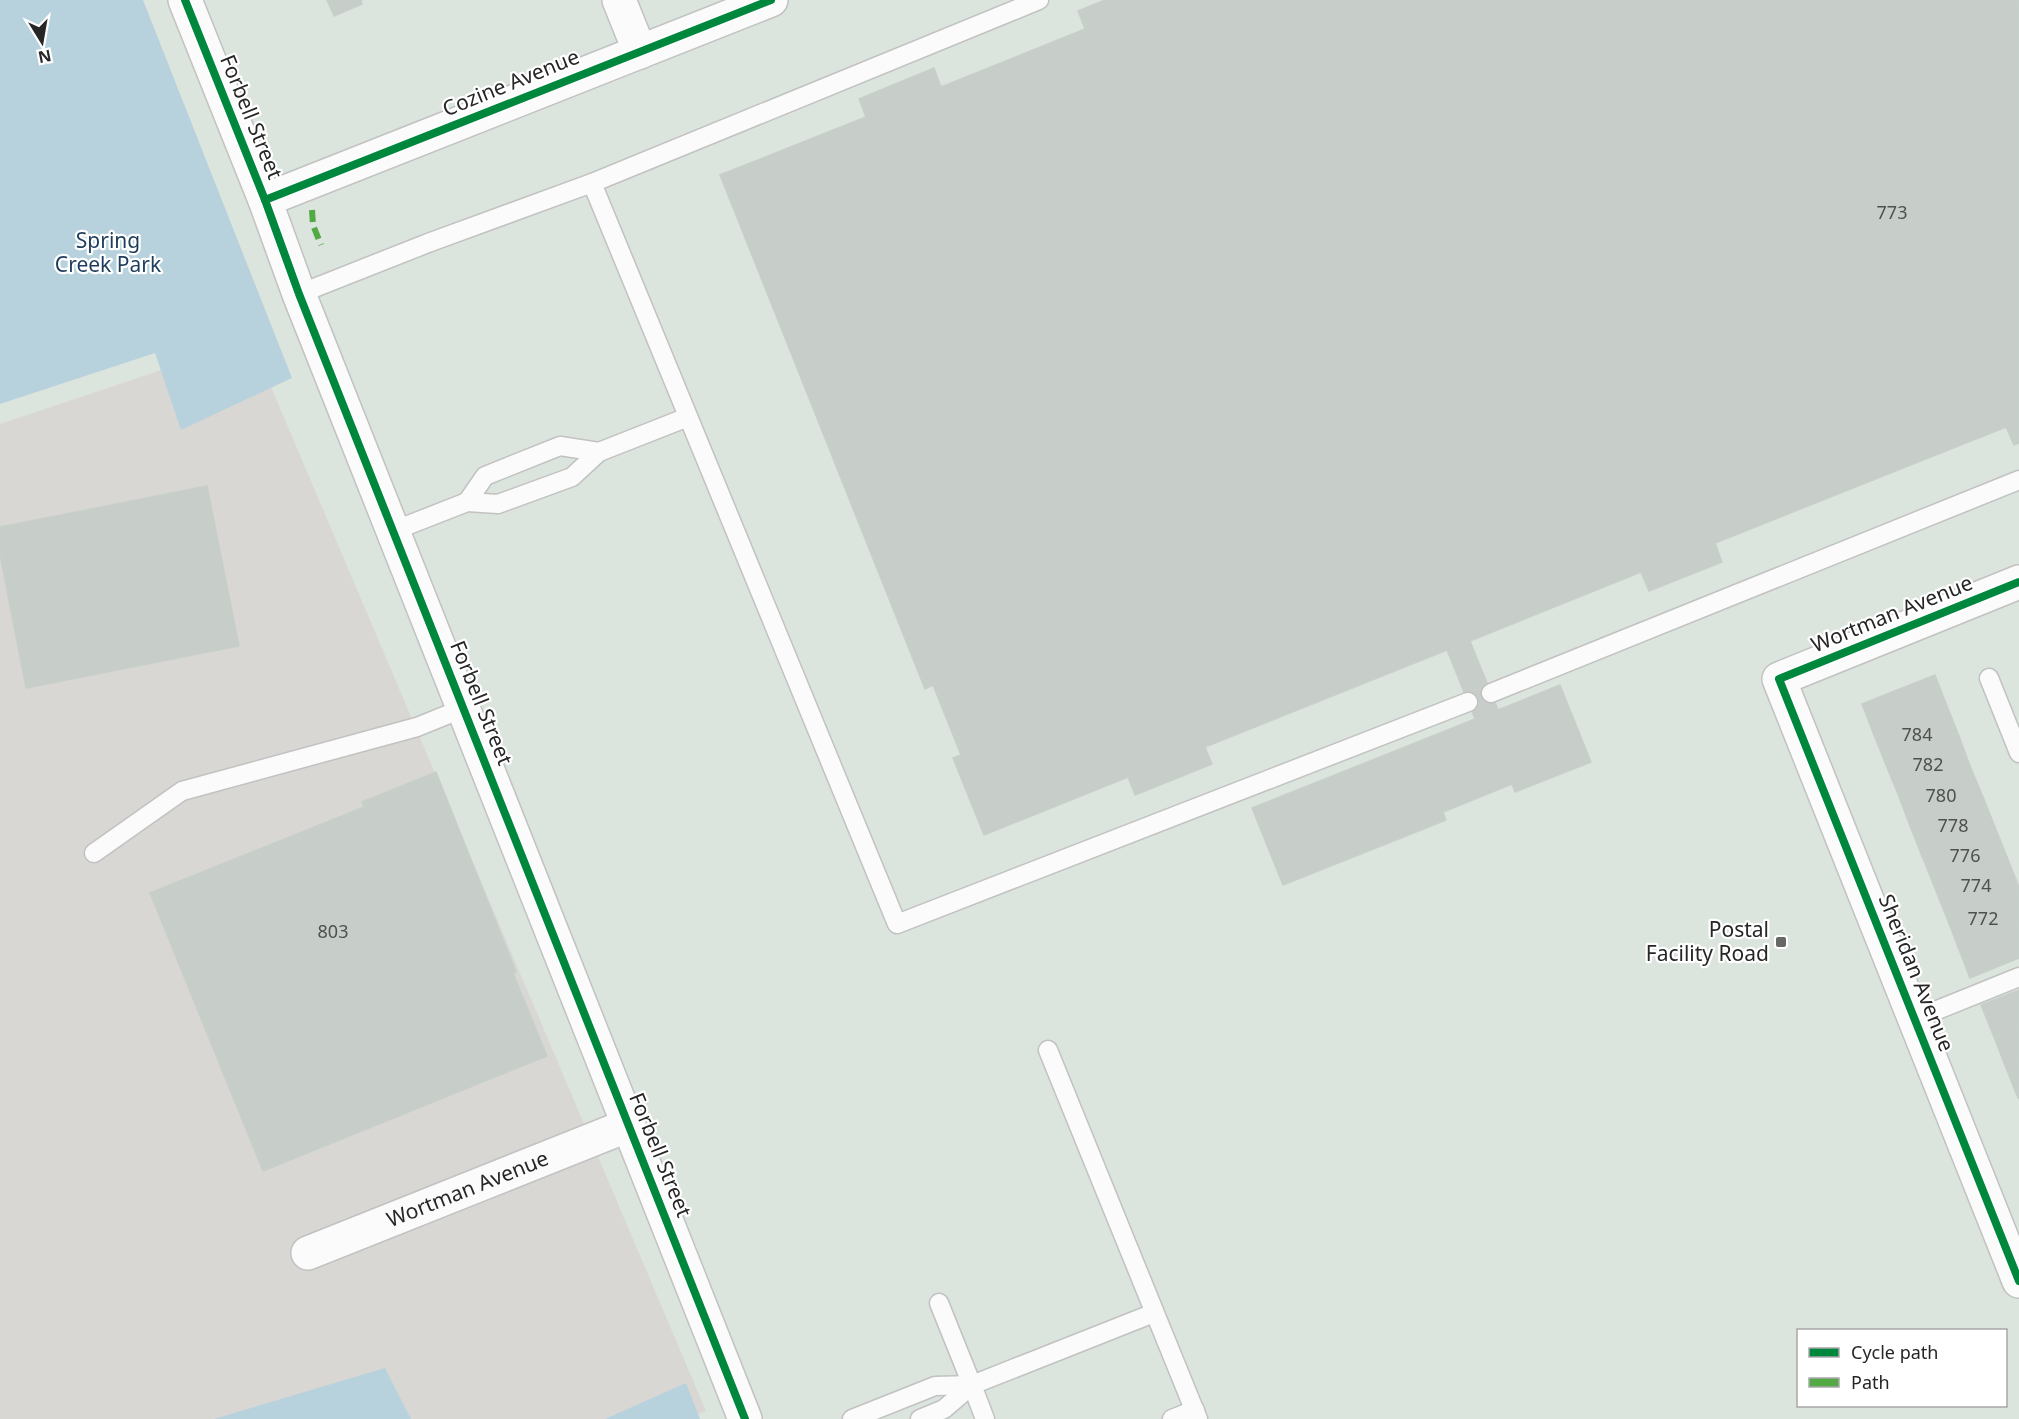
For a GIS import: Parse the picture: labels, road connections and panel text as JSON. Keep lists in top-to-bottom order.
{
  "streets": {
    "street": [
      "Cozine Avenue",
      "Forbell Street",
      "Wortman Avenue",
      "Sheridan Avenue"
    ]
  },
  "crossings": [
    ["Cozine Avenue", "Forbell Street"],
    ["Forbell Street", "Wortman Avenue"],
    ["Wortman Avenue", "Sheridan Avenue"]
  ],
  "parks": ["Spring Creek Park"],
  "places": {
    "transit": ["Postal Facility Road"]
  },
  "house_numbers": [
    "773",
    "784",
    "782",
    "780",
    "778",
    "776",
    "774",
    "772",
    "803"
  ],
  "legend": ["Cycle path", "Path"],
  "north": "bottom"
}
